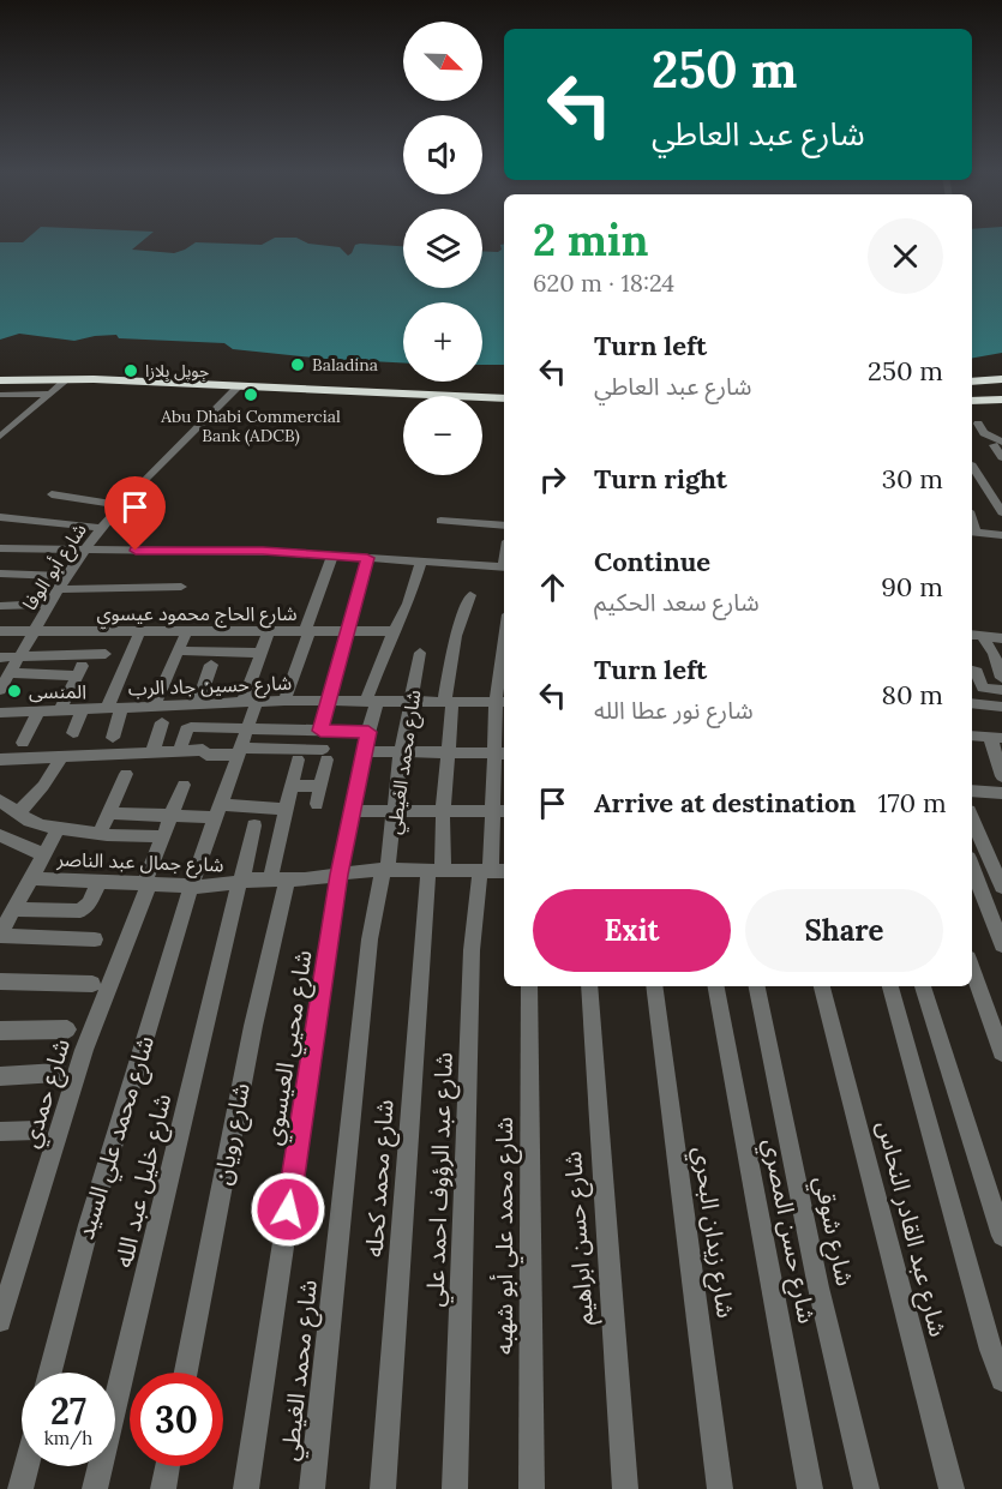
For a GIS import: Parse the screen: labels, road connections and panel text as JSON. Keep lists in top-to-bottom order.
{
  "streets": {
    "street": [
      "شارع أبو الوفا",
      "شارع الحاج محمود عيسوي",
      "شارع حسين جاد الرب",
      "شارع محمد الغيطي",
      "شارع جمال عبد الناصر",
      "شارع محيي العيسوي",
      "شارع حمدي",
      "شارع رويان",
      "شارع محمد علي السيد",
      "شارع محمد كحله",
      "شارع عبد الرؤوف احمد علي",
      "شارع خليل عبد الله",
      "شارع عبد القادر النحاس",
      "شارع حسن المصري",
      "شارع شوقي",
      "شارع زيدان البحري",
      "شارع محمد علي أبو شهبه",
      "شارع حسن ابراهيم"
    ]
  },
  "crossings": [
    ["شارع أبو الوفا", "شارع الحاج محمود عيسوي"],
    ["شارع الحاج محمود عيسوي", "شارع محيي العيسوي"],
    ["شارع الحاج محمود عيسوي", "شارع محمد علي السيد"],
    ["شارع حسين جاد الرب", "شارع محمد الغيطي"],
    ["شارع حسين جاد الرب", "شارع محيي العيسوي"],
    ["شارع حسين جاد الرب", "شارع محمد علي السيد"],
    ["شارع حسين جاد الرب", "شارع محمد كحله"],
    ["شارع حسين جاد الرب", "شارع عبد الرؤوف احمد علي"],
    ["شارع محمد الغيطي", "شارع جمال عبد الناصر"],
    ["شارع جمال عبد الناصر", "شارع محيي العيسوي"],
    ["شارع جمال عبد الناصر", "شارع حمدي"],
    ["شارع جمال عبد الناصر", "شارع رويان"],
    ["شارع جمال عبد الناصر", "شارع محمد علي السيد"],
    ["شارع جمال عبد الناصر", "شارع محمد كحله"],
    ["شارع جمال عبد الناصر", "شارع عبد الرؤوف احمد علي"],
    ["شارع جمال عبد الناصر", "شارع خليل عبد الله"]
  ],
  "places": [
    "Baladina",
    "جويل بلازا",
    "Abu Dhabi Commercial Bank (ADCB)",
    "المنسى"
  ],
  "north": "bottom right",
  "page": {
    "map_buttons": ["+", "−"],
    "turn": ["250 m", "شارع عبد العاطي"],
    "heading": ["2 min", "620 m · 18:24"],
    "list": [
      {
        "name": "Turn left",
        "note": "شارع عبد العاطي",
        "value": "250 m"
      },
      {
        "name": "Turn right",
        "value": "30 m"
      },
      {
        "name": "Continue",
        "note": "شارع سعد الحكيم",
        "value": "90 m"
      },
      {
        "name": "Turn left",
        "note": "شارع نور عطا الله",
        "value": "80 m"
      },
      {
        "name": "Arrive at destination",
        "value": "170 m"
      }
    ],
    "buttons": ["Exit", "Share"],
    "speed": "27 km/h",
    "limit": "30"
  }
}
